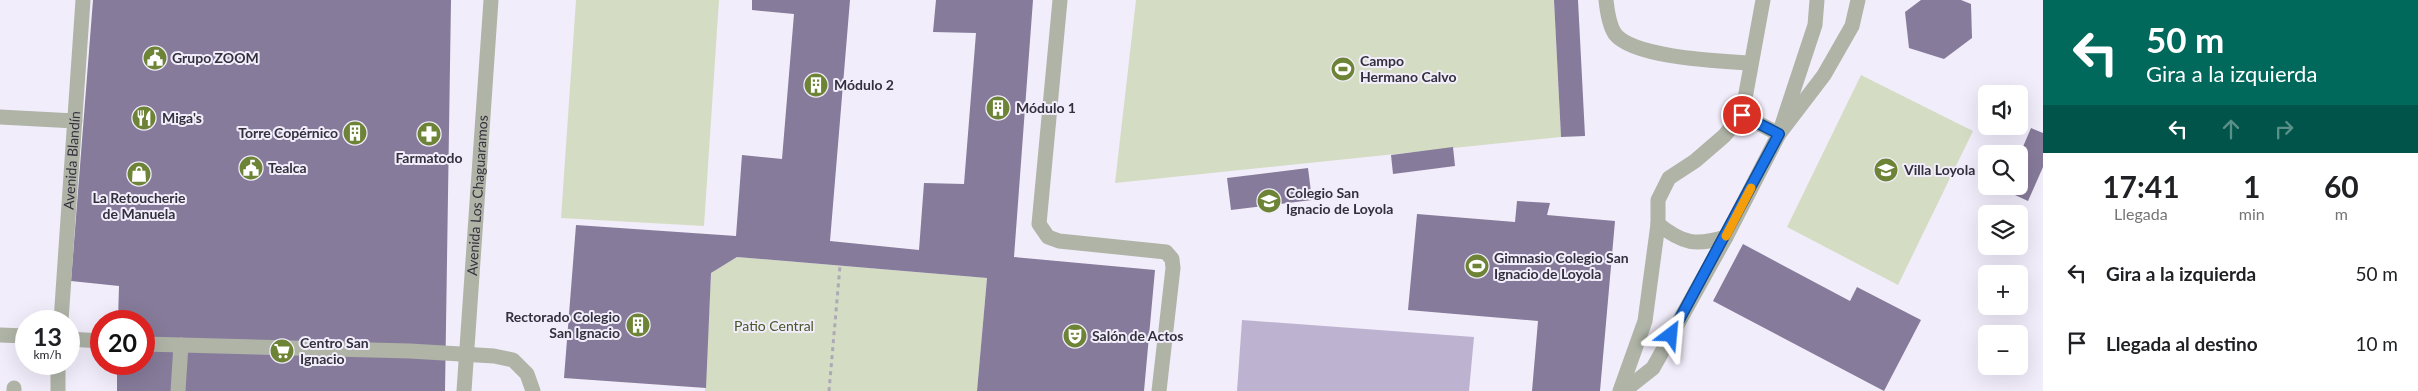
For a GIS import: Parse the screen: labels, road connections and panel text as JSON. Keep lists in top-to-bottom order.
{
  "streets": {
    "street": ["Avenida Blandín", "Avenida Los Chaguaramos"]
  },
  "parks": ["Patio Central"],
  "places": {
    "public building": ["Grupo ZOOM", "Tealca"],
    "sports": ["Campo Hermano Calvo", "Gimnasio Colegio San Ignacio de Loyola"],
    "building": [
      "Módulo 2",
      "Módulo 1",
      "Torre Copérnico",
      "Rectorado Colegio San Ignacio"
    ],
    "restaurant": ["Miga's"],
    "pharmacy": ["Farmatodo"],
    "school or university": ["Villa Loyola", "Colegio San Ignacio de Loyola"],
    "shop": ["La Retoucherie de Manuela"],
    "theatre": ["Salón de Actos"],
    "supermarket": ["Centro San Ignacio"]
  },
  "page": {
    "turn": ["50 m", "Gira a la izquierda"],
    "map_buttons": ["+", "−"],
    "eta": [
      "17:41",
      "Llegada",
      "1",
      "min",
      "60",
      "m"
    ],
    "list": [
      {
        "name": "Gira a la izquierda",
        "value": "50 m"
      },
      {
        "name": "Llegada al destino",
        "value": "10 m"
      }
    ],
    "speed": "13 km/h",
    "limit": "20"
  }
}
